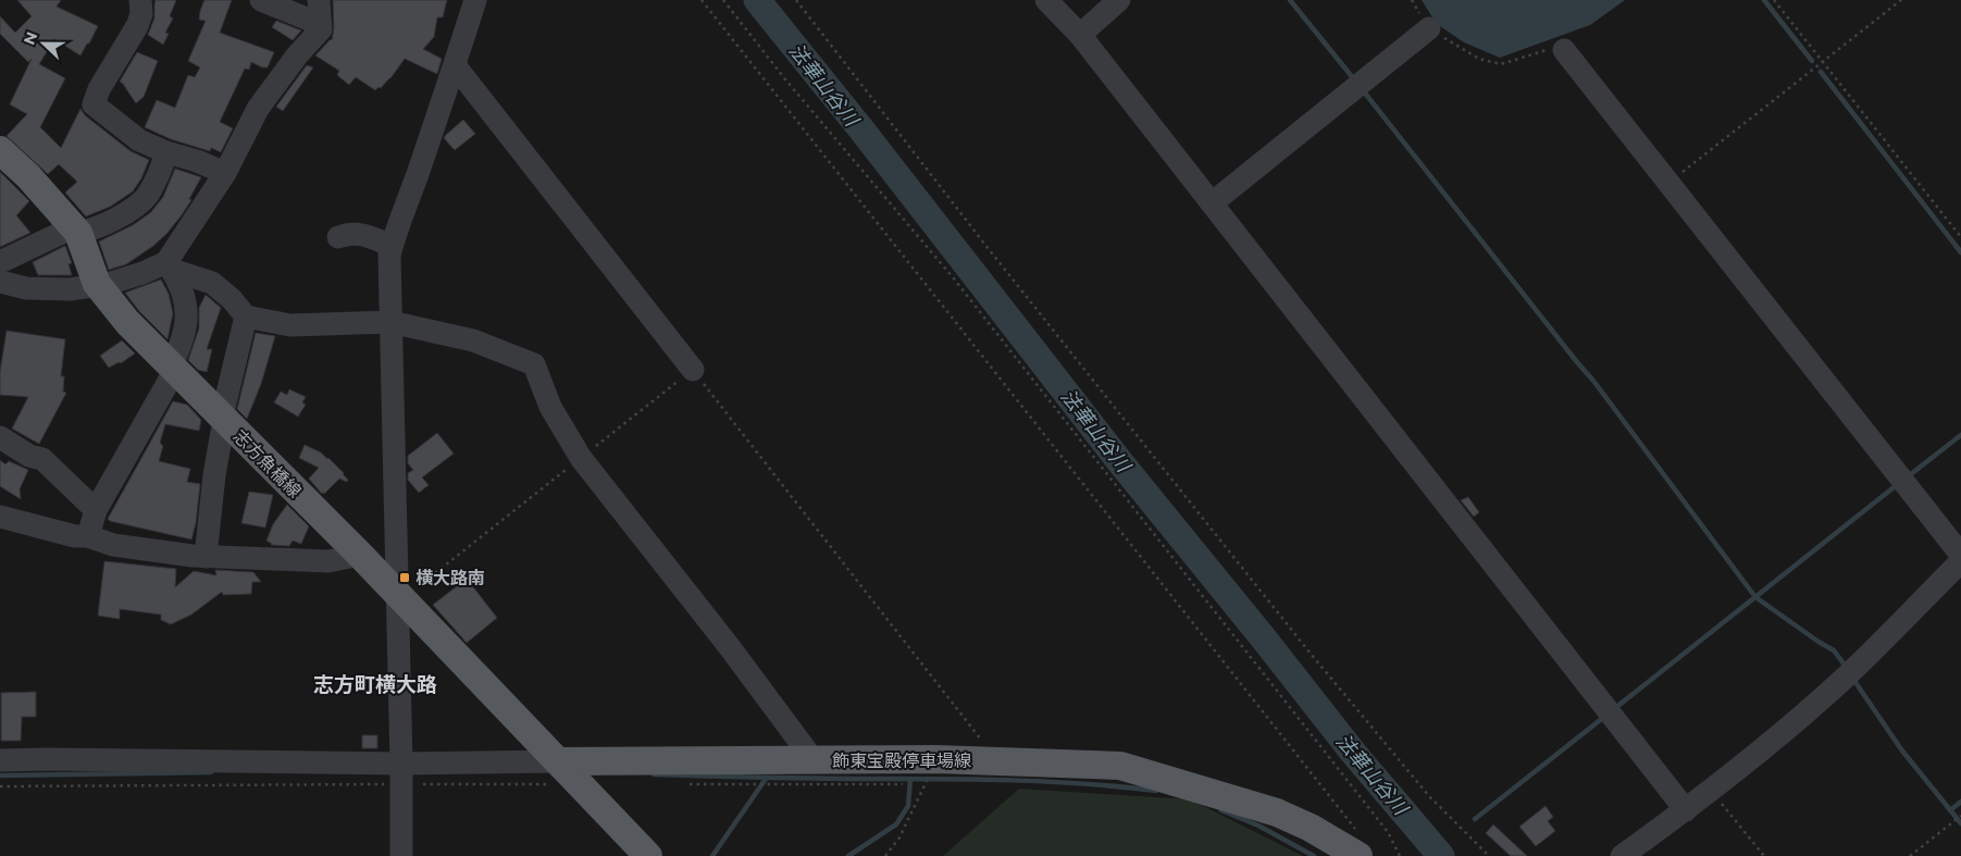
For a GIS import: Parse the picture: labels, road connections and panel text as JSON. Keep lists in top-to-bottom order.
{
  "streets": {
    "main road": ["志方魚橋線", "飾東宝殿停車場線"]
  },
  "crossings": [
    ["志方魚橋線", "飾東宝殿停車場線"]
  ],
  "districts": ["志方町横大路"],
  "water": ["法華山谷川"],
  "places": {
    "transit": ["横大路南"]
  },
  "north": "left"
}
